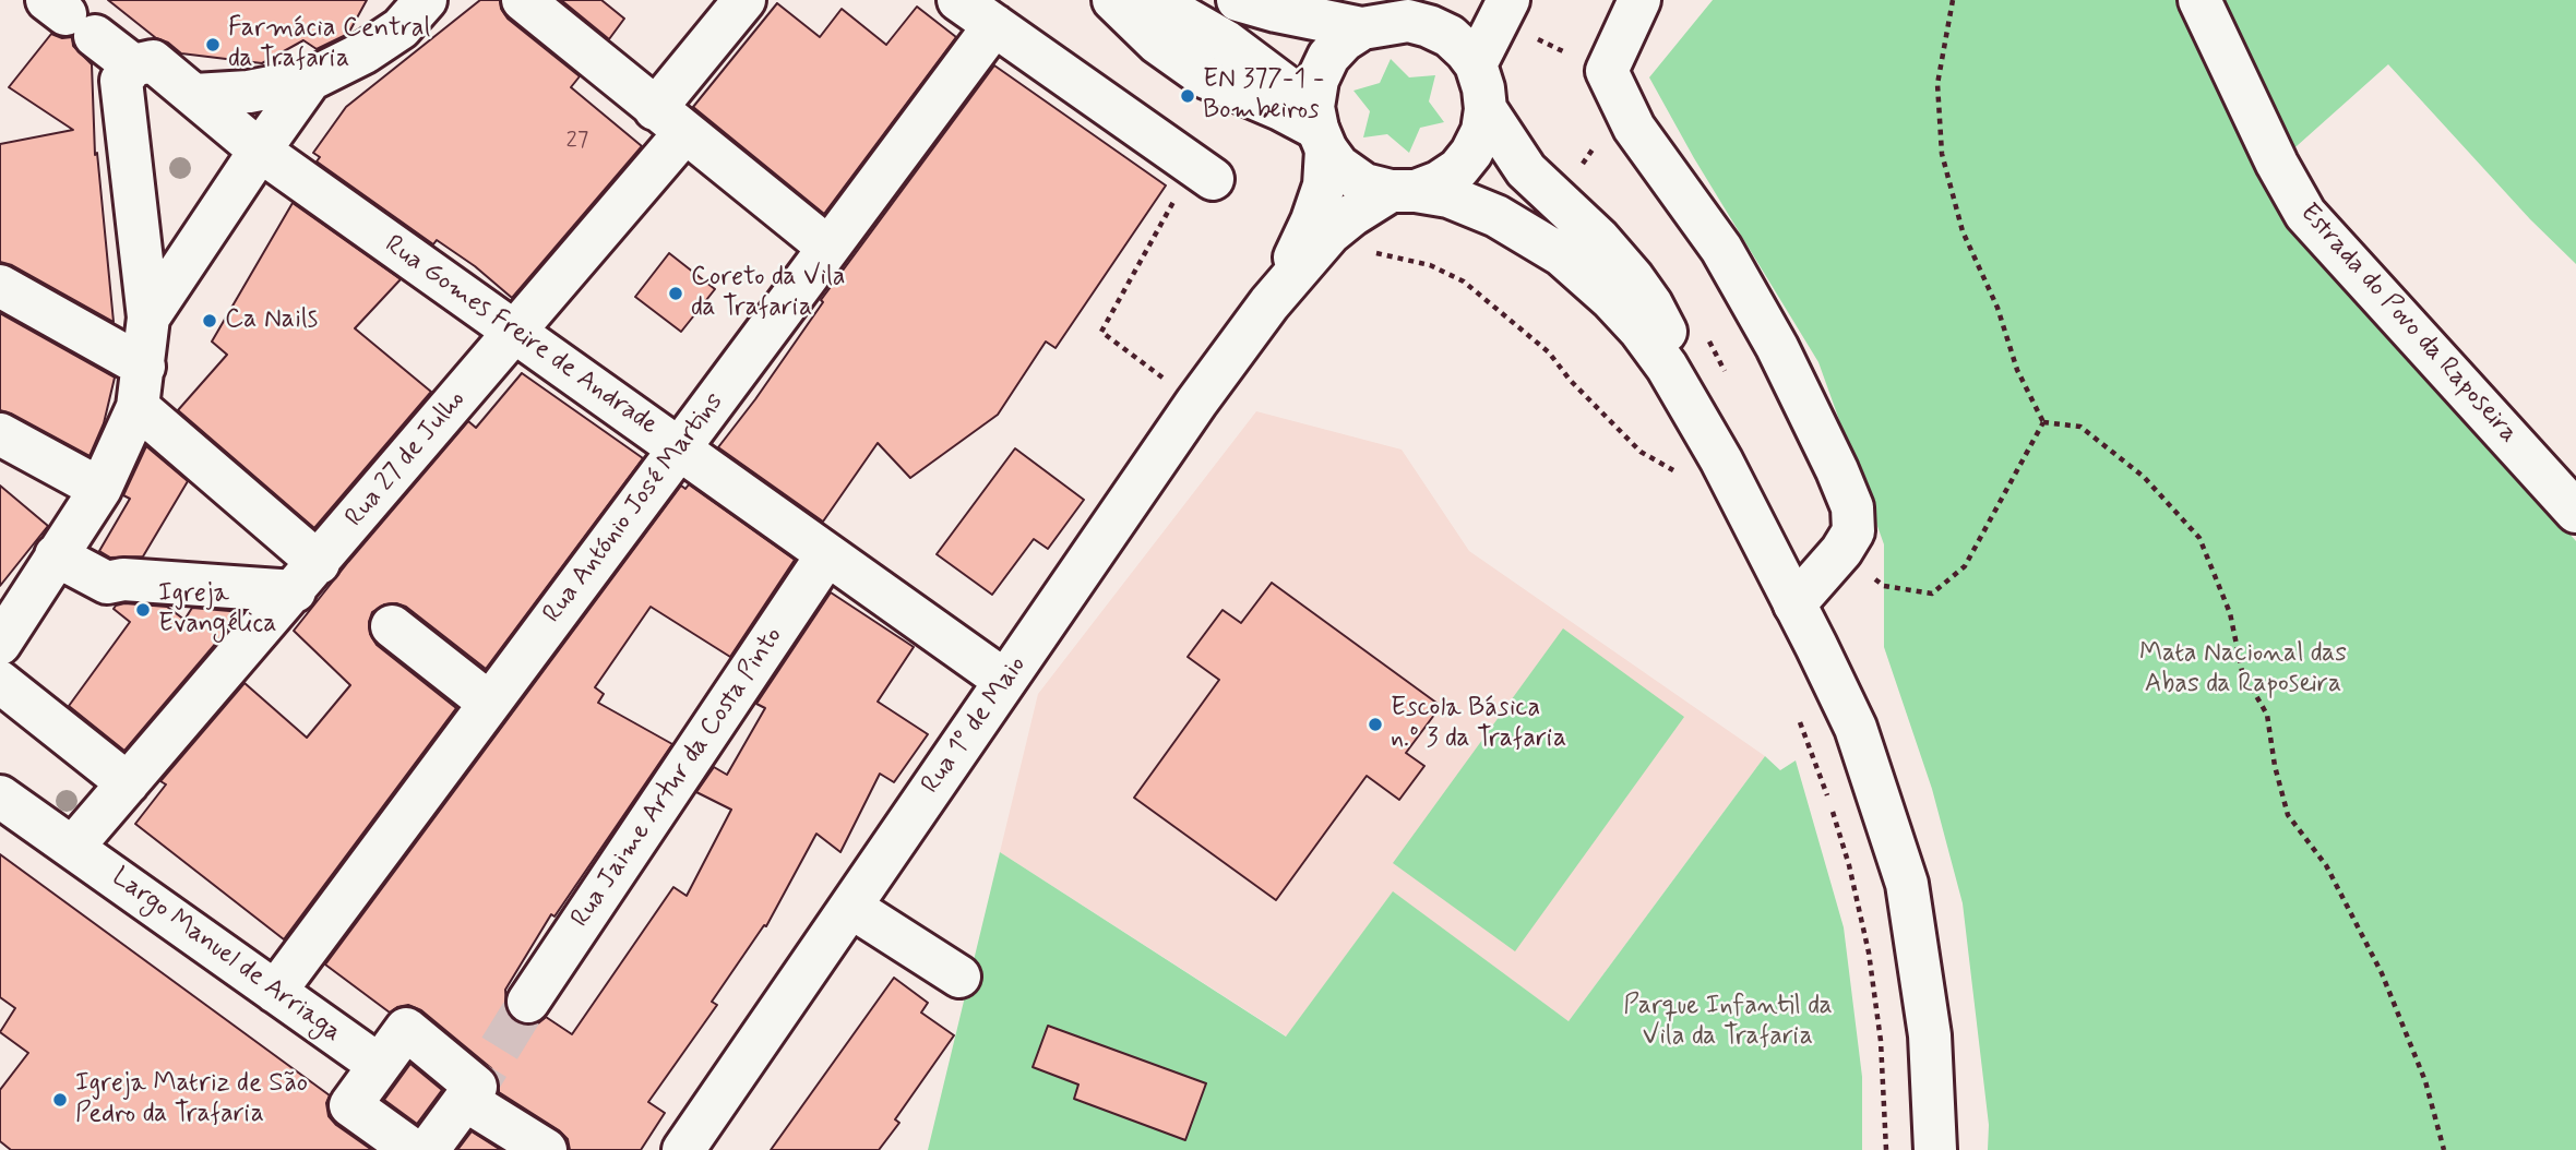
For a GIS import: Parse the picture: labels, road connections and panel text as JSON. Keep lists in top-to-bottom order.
{
  "streets": {
    "street": [
      "Estrada do Povo da Raposeira",
      "Rua Gomes Freire de Andrade",
      "Rua 27 de Julho",
      "Rua António José Martins",
      "Rua 1º de Maio",
      "Rua Jaime Artur da Costa Pinto",
      "Largo Manuel de Arriaga"
    ]
  },
  "crossings": [
    ["Rua Gomes Freire de Andrade", "Rua 27 de Julho"],
    ["Rua Gomes Freire de Andrade", "Rua António José Martins"],
    ["Rua Gomes Freire de Andrade", "Rua 1º de Maio"],
    ["Rua Gomes Freire de Andrade", "Rua Jaime Artur da Costa Pinto"],
    ["Rua António José Martins", "Largo Manuel de Arriaga"]
  ],
  "parks": ["Mata Nacional das Abas da Raposeira", "Parque Infantil da Vila da Trafaria"],
  "places": [
    "Farmácia Central da Trafaria",
    "EN 377-1 - Bombeiros",
    "Coreto da Vila da Trafaria",
    "Ca Nails",
    "Igreja Evangélica",
    "Escola Básica n.º 3 da Trafaria",
    "Igreja Matriz de São Pedro da Trafaria"
  ],
  "house_numbers": ["27"]
}
